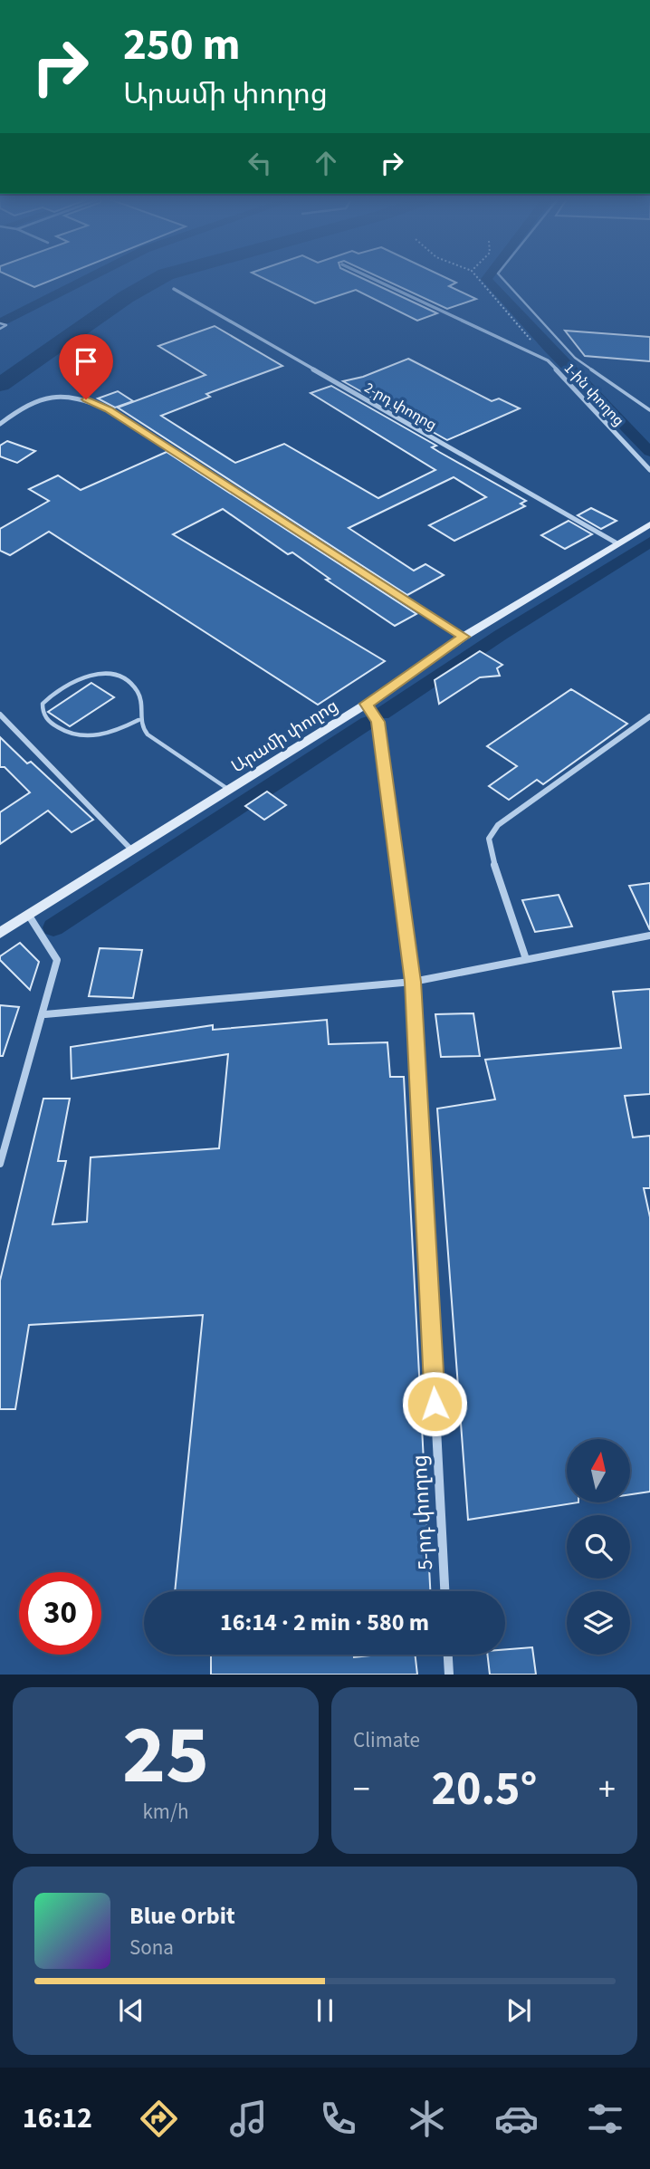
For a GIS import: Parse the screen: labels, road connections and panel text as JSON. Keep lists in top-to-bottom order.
{
  "streets": {
    "main road": ["Արամի փողոց"],
    "street": ["1-ին փողոց", "2-րդ փողոց", "5-րդ փողոց"]
  },
  "crossings": [
    ["2-րդ փողոց", "Արամի փողոց"],
    ["Արամի փողոց", "5-րդ փողոց"]
  ],
  "north": "top",
  "page": {
    "turn": ["250 m", "Արամի փողոց"],
    "limit": "30",
    "trip": "16:14 · 2 min · 580 m",
    "tile": [
      ["25", "km/h"],
      "Climate"
    ],
    "heat": ["−", "20.5°", "+"],
    "song": ["Blue Orbit", "Sona"],
    "tabs": "16:12"
  }
}
